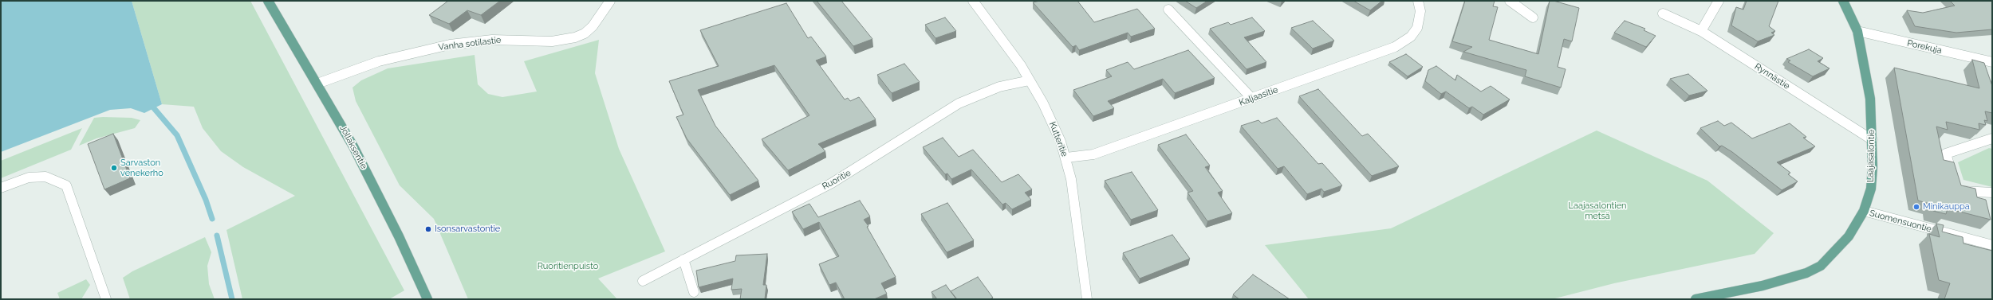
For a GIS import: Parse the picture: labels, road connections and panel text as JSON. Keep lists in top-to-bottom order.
{
  "streets": {
    "main road": ["Jollaksentie", "Laajasalontie"],
    "street": [
      "Vanha sotilastie",
      "Porekuja",
      "Rynnästie",
      "Kaljaasitie",
      "Kutteritie",
      "Ruoritie",
      "Suomensuontie"
    ]
  },
  "crossings": [
    ["Vanha sotilastie", "Jollaksentie"],
    ["Porekuja", "Laajasalontie"],
    ["Rynnästie", "Laajasalontie"],
    ["Kaljaasitie", "Kutteritie"],
    ["Kutteritie", "Ruoritie"],
    ["Laajasalontie", "Suomensuontie"]
  ],
  "parks": ["Laajasalontien metsä", "Ruoritienpuisto"],
  "places": ["Sarvaston venekerho", "Minikauppa", "Isonsarvastontie"]
}
